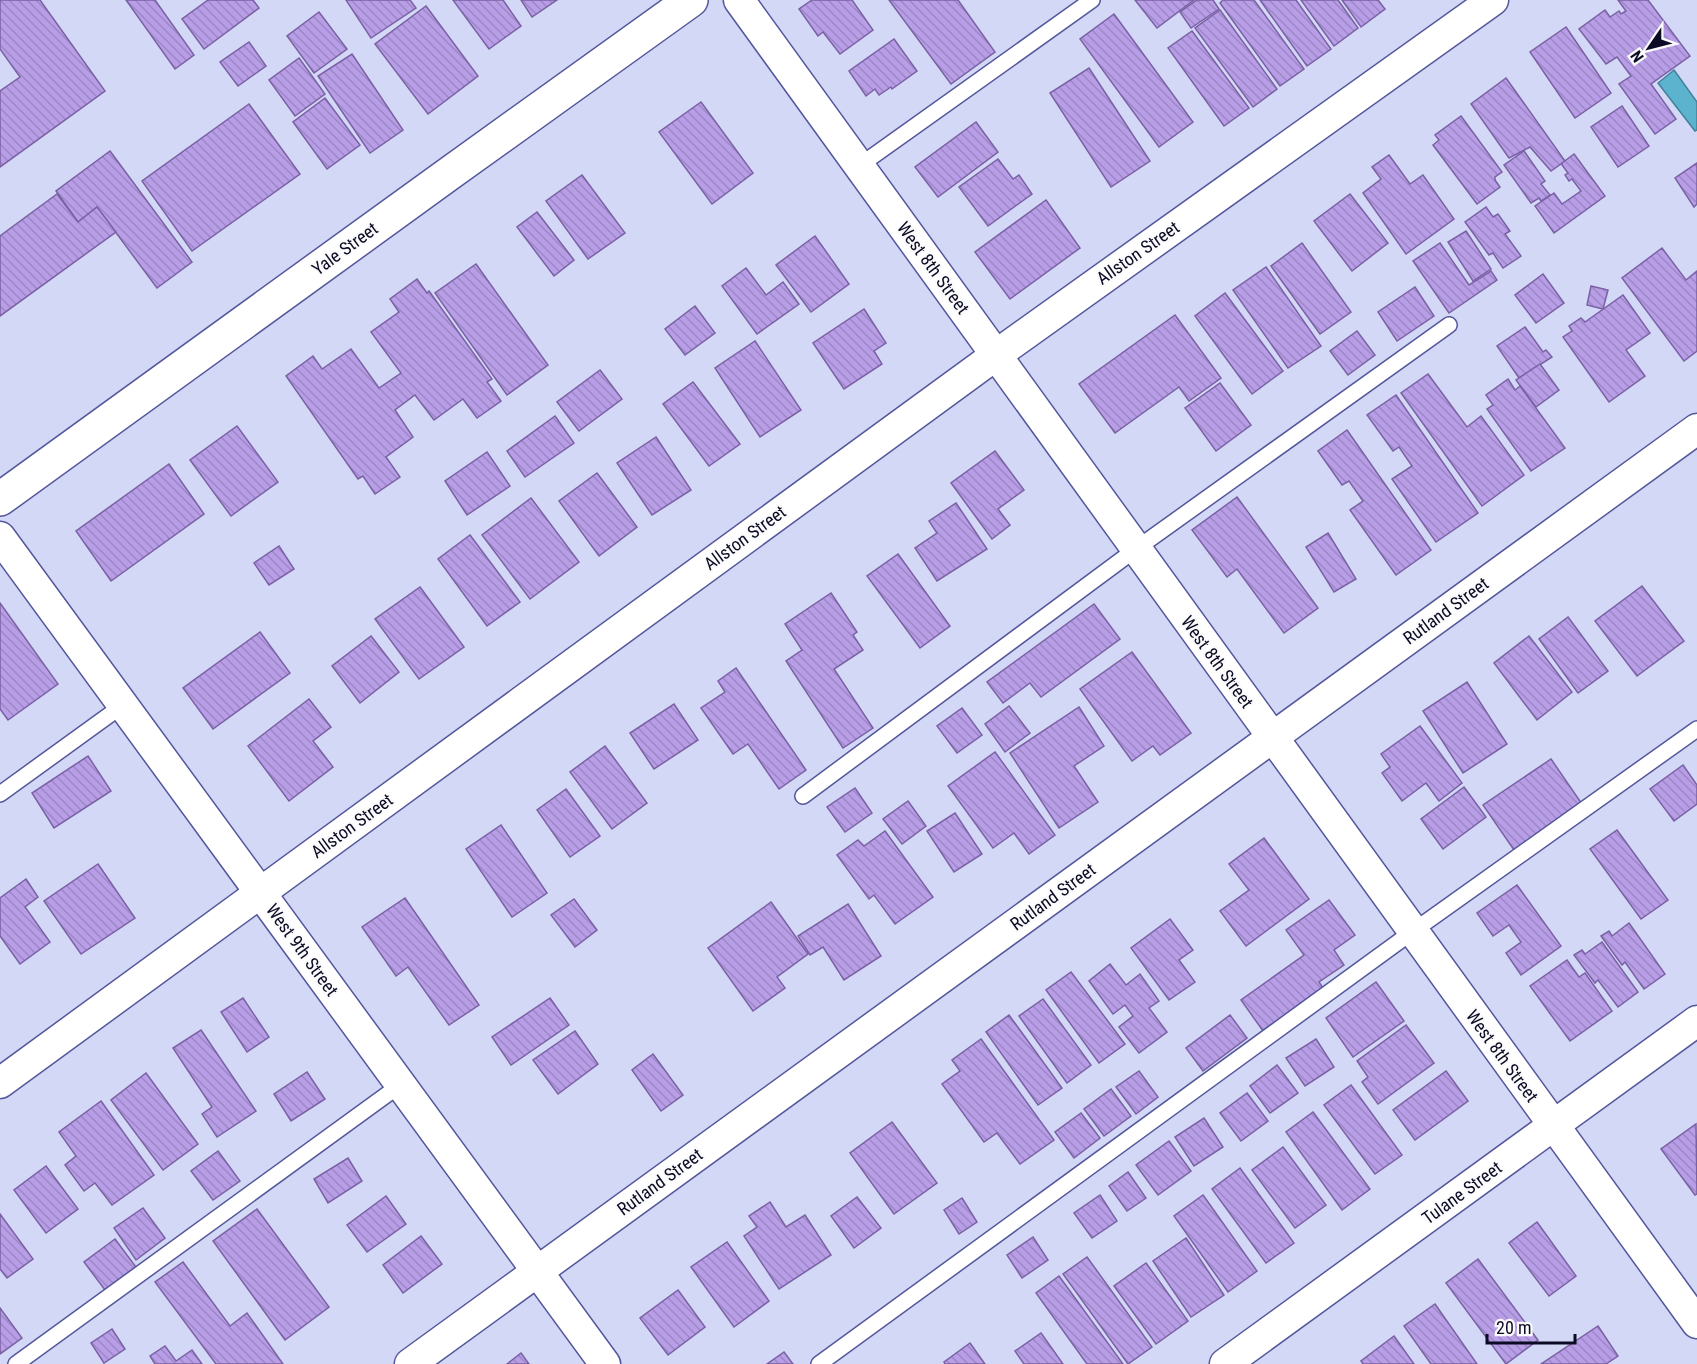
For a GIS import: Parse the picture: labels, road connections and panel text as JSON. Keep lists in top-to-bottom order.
{
  "streets": {
    "main road": ["Yale Street"],
    "street": [
      "Allston Street",
      "West 8th Street",
      "Rutland Street",
      "West 9th Street",
      "Tulane Street"
    ]
  },
  "crossings": [
    ["Allston Street", "West 8th Street"],
    ["Allston Street", "West 9th Street"],
    ["West 8th Street", "Rutland Street"],
    ["West 8th Street", "Tulane Street"],
    ["Rutland Street", "West 9th Street"]
  ],
  "scale_bar": "20 m",
  "north": "bottom left"
}
